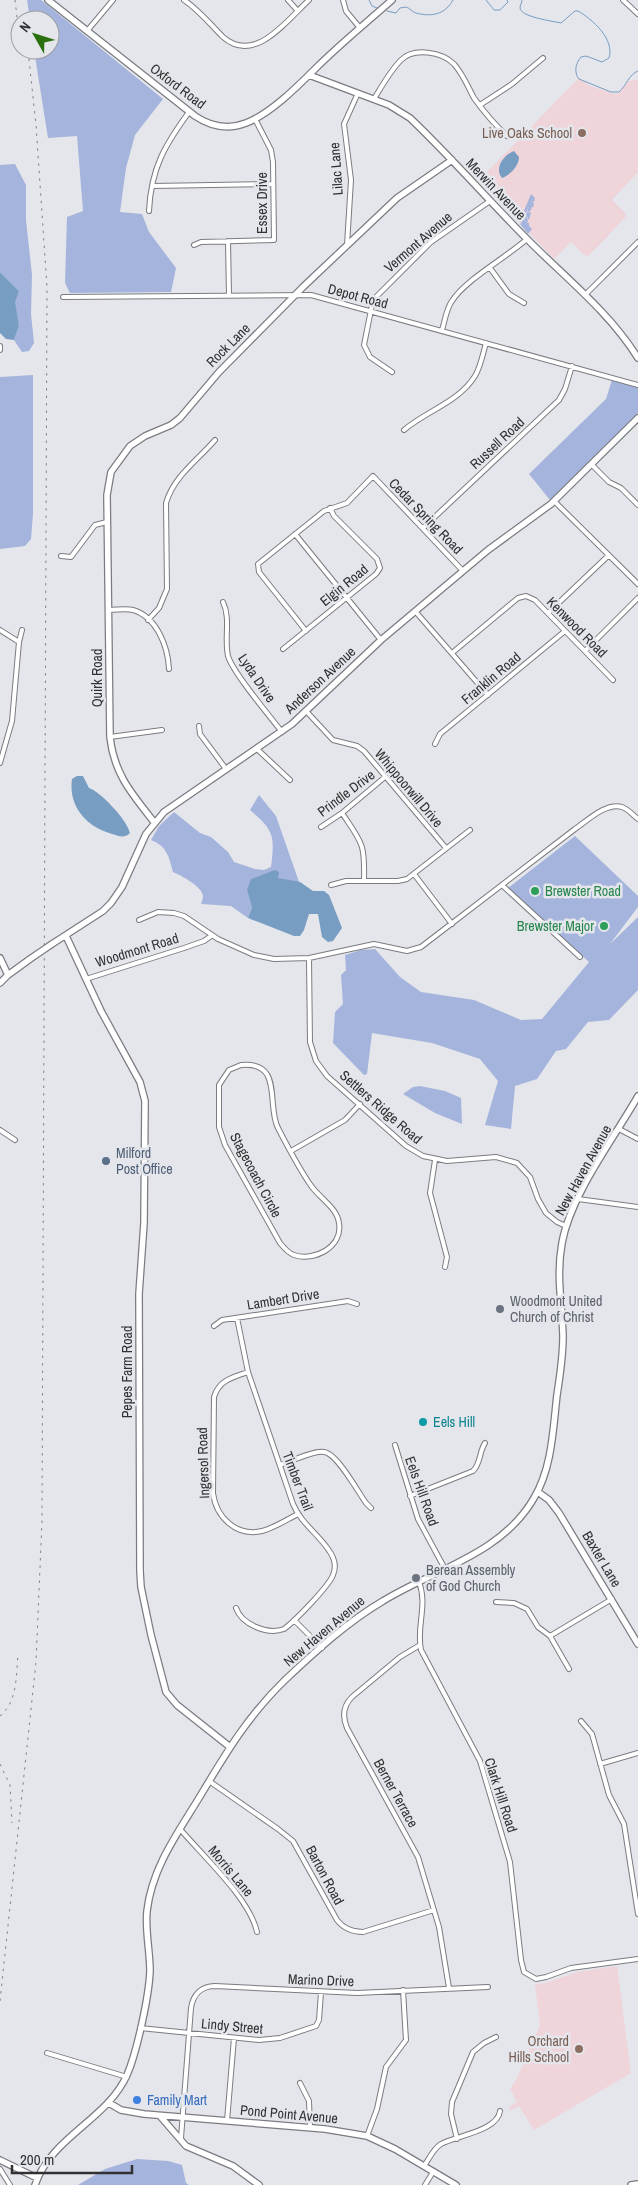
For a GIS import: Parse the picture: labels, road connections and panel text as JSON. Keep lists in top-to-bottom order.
{
  "streets": {
    "main road": [
      "Oxford Road",
      "Merwin Avenue",
      "Rock Lane",
      "Quirk Road",
      "Anderson Avenue",
      "Woodmont Road",
      "New Haven Avenue",
      "Pepes Farm Road",
      "Baxter Lane",
      "Pond Point Avenue"
    ],
    "street": [
      "Lilac Lane",
      "Essex Drive",
      "Vermont Avenue",
      "Depot Road",
      "Russell Road",
      "Cedar Spring Road",
      "Elgin Road",
      "Kenwood Road",
      "Lyda Drive",
      "Franklin Road",
      "Whippoorwill Drive",
      "Prindle Drive",
      "Settlers Ridge Road",
      "Stagecoach Circle",
      "Lambert Drive",
      "Ingersol Road",
      "Timber Trail",
      "Eels Hill Road",
      "Berner Terrace",
      "Clark Hill Road",
      "Morris Lane",
      "Barton Road",
      "Marino Drive",
      "Lindy Street"
    ]
  },
  "crossings": [
    ["Oxford Road", "Merwin Avenue"],
    ["Oxford Road", "Essex Drive"],
    ["Lilac Lane", "Merwin Avenue"],
    ["Lilac Lane", "Rock Lane"],
    ["Merwin Avenue", "Vermont Avenue"],
    ["Merwin Avenue", "Rock Lane"],
    ["Vermont Avenue", "Depot Road"],
    ["Depot Road", "Rock Lane"],
    ["Depot Road", "Russell Road"],
    ["Rock Lane", "Quirk Road"],
    ["Russell Road", "Cedar Spring Road"],
    ["Cedar Spring Road", "Elgin Road"],
    ["Cedar Spring Road", "Anderson Avenue"],
    ["Kenwood Road", "Franklin Road"],
    ["Quirk Road", "Anderson Avenue"],
    ["Lyda Drive", "Anderson Avenue"],
    ["Anderson Avenue", "Whippoorwill Drive"],
    ["Anderson Avenue", "Woodmont Road"],
    ["Whippoorwill Drive", "Prindle Drive"],
    ["Woodmont Road", "Pepes Farm Road"],
    ["Settlers Ridge Road", "New Haven Avenue"],
    ["New Haven Avenue", "Pepes Farm Road"],
    ["New Haven Avenue", "Eels Hill Road"],
    ["New Haven Avenue", "Baxter Lane"],
    ["New Haven Avenue", "Clark Hill Road"],
    ["New Haven Avenue", "Morris Lane"],
    ["New Haven Avenue", "Barton Road"],
    ["New Haven Avenue", "Lindy Street"],
    ["New Haven Avenue", "Pond Point Avenue"],
    ["Lambert Drive", "Timber Trail"],
    ["Ingersol Road", "Timber Trail"],
    ["Berner Terrace", "Clark Hill Road"],
    ["Berner Terrace", "Barton Road"],
    ["Berner Terrace", "Marino Drive"],
    ["Marino Drive", "Lindy Street"],
    ["Marino Drive", "Pond Point Avenue"]
  ],
  "places": [
    "Live Oaks School",
    "Brewster Road",
    "Brewster Major",
    "Milford Post Office",
    "Woodmont United Church of Christ",
    "Eels Hill",
    "Berean Assembly of God Church",
    "Orchard Hills School",
    "Family Mart"
  ],
  "scale_bar": "200 m",
  "north": "top left"
}
